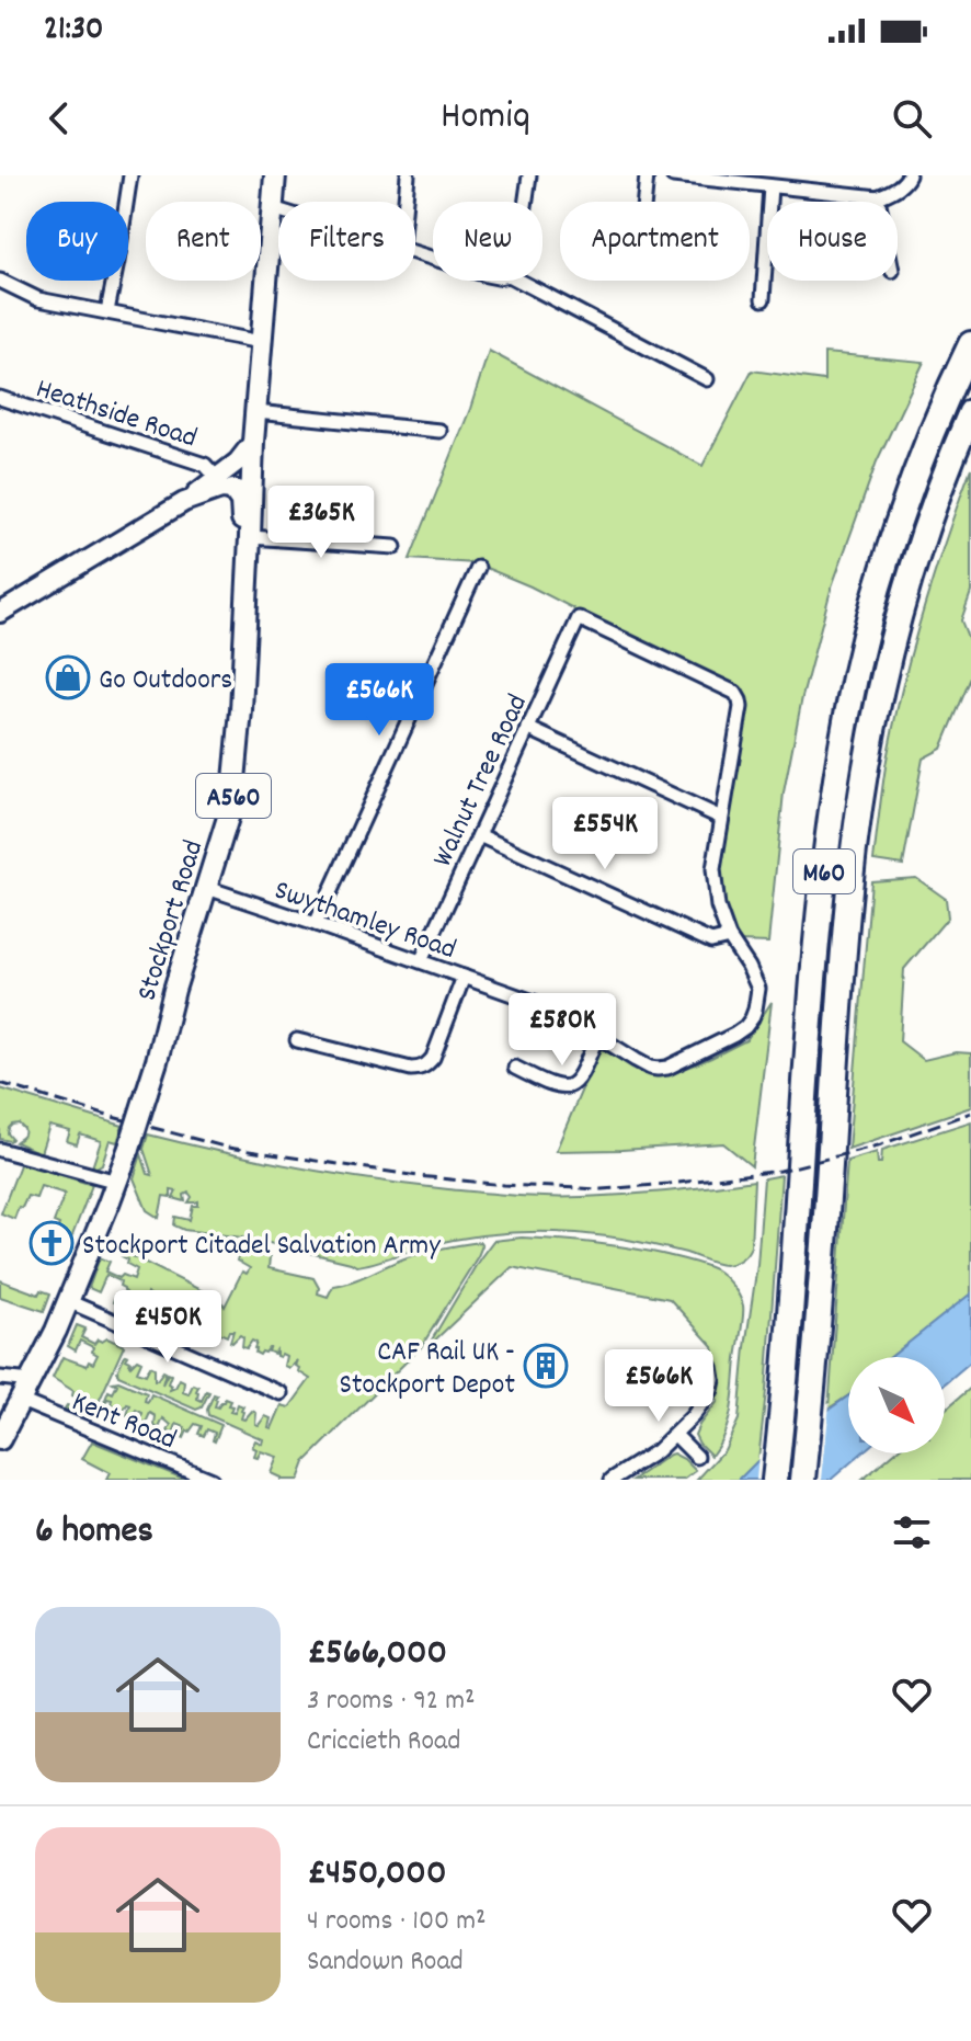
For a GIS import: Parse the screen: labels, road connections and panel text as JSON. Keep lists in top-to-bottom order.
{
  "streets": {
    "highway": ["M60"],
    "main road": ["A560", "Stockport Road"],
    "street": [
      "Heathside Road",
      "Walnut Tree Road",
      "Swythamley Road",
      "Kent Road"
    ]
  },
  "crossings": [
    ["Heathside Road", "A560"],
    ["Walnut Tree Road", "Swythamley Road"],
    ["A560", "Stockport Road"],
    ["Swythamley Road", "Stockport Road"],
    ["Stockport Road", "Kent Road"]
  ],
  "places": {
    "shop": ["Go Outdoors"],
    "church": ["Stockport Citadel Salvation Army"],
    "building": ["CAF Rail UK - Stockport Depot"]
  },
  "north": "bottom right",
  "page": {
    "status": "21:30",
    "header": "Homiq",
    "chip": [
      "Buy",
      "Rent",
      "Filters",
      "New",
      "Apartment",
      "House"
    ],
    "price": [
      "£365K",
      "£566K",
      "£554K",
      "£580K",
      "£450K",
      "£566K"
    ],
    "heading": "6 homes",
    "list": [
      {
        "name": "£566,000",
        "note": "3 rooms · 92 m² · Criccieth Road"
      },
      {
        "name": "£450,000",
        "note": "4 rooms · 100 m² · Sandown Road"
      }
    ]
  }
}
